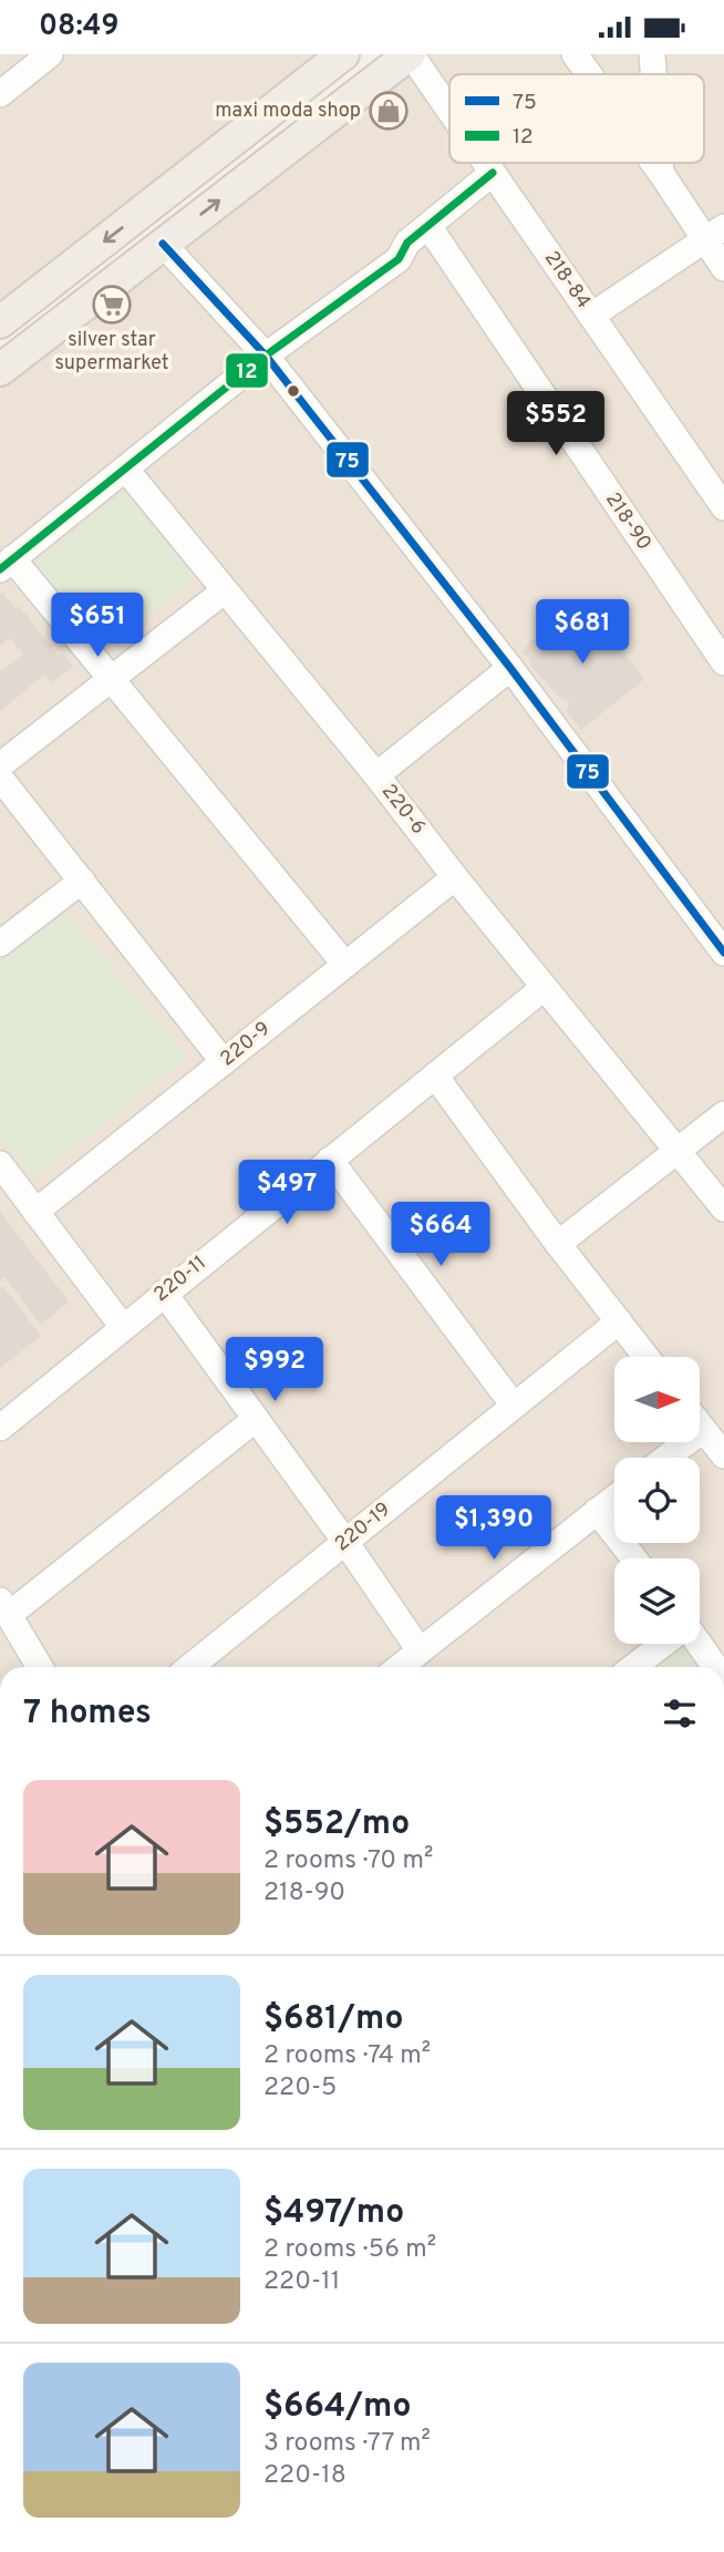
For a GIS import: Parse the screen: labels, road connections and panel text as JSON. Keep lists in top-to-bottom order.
{
  "streets": {
    "street": [
      "218-84",
      "218-90",
      "220-6",
      "220-9",
      "220-11",
      "220-19"
    ]
  },
  "crossings": [
    ["220-6", "220-9"],
    ["220-6", "220-11"]
  ],
  "places": {
    "shop": ["maxi moda shop"],
    "supermarket": ["silver star supermarket"]
  },
  "lines": ["transit line 12", "transit line 75"],
  "legend": ["75", "12"],
  "north": "right",
  "page": {
    "status": "08:49",
    "price": [
      "$552",
      "$651",
      "$681",
      "$497",
      "$664",
      "$992",
      "$1,390"
    ],
    "heading": "7 homes",
    "list": [
      {
        "name": "$552/mo",
        "note": "2 rooms · 70 m² · 218-90"
      },
      {
        "name": "$681/mo",
        "note": "2 rooms · 74 m² · 220-5"
      },
      {
        "name": "$497/mo",
        "note": "2 rooms · 56 m² · 220-11"
      },
      {
        "name": "$664/mo",
        "note": "3 rooms · 77 m² · 220-18"
      }
    ]
  }
}
